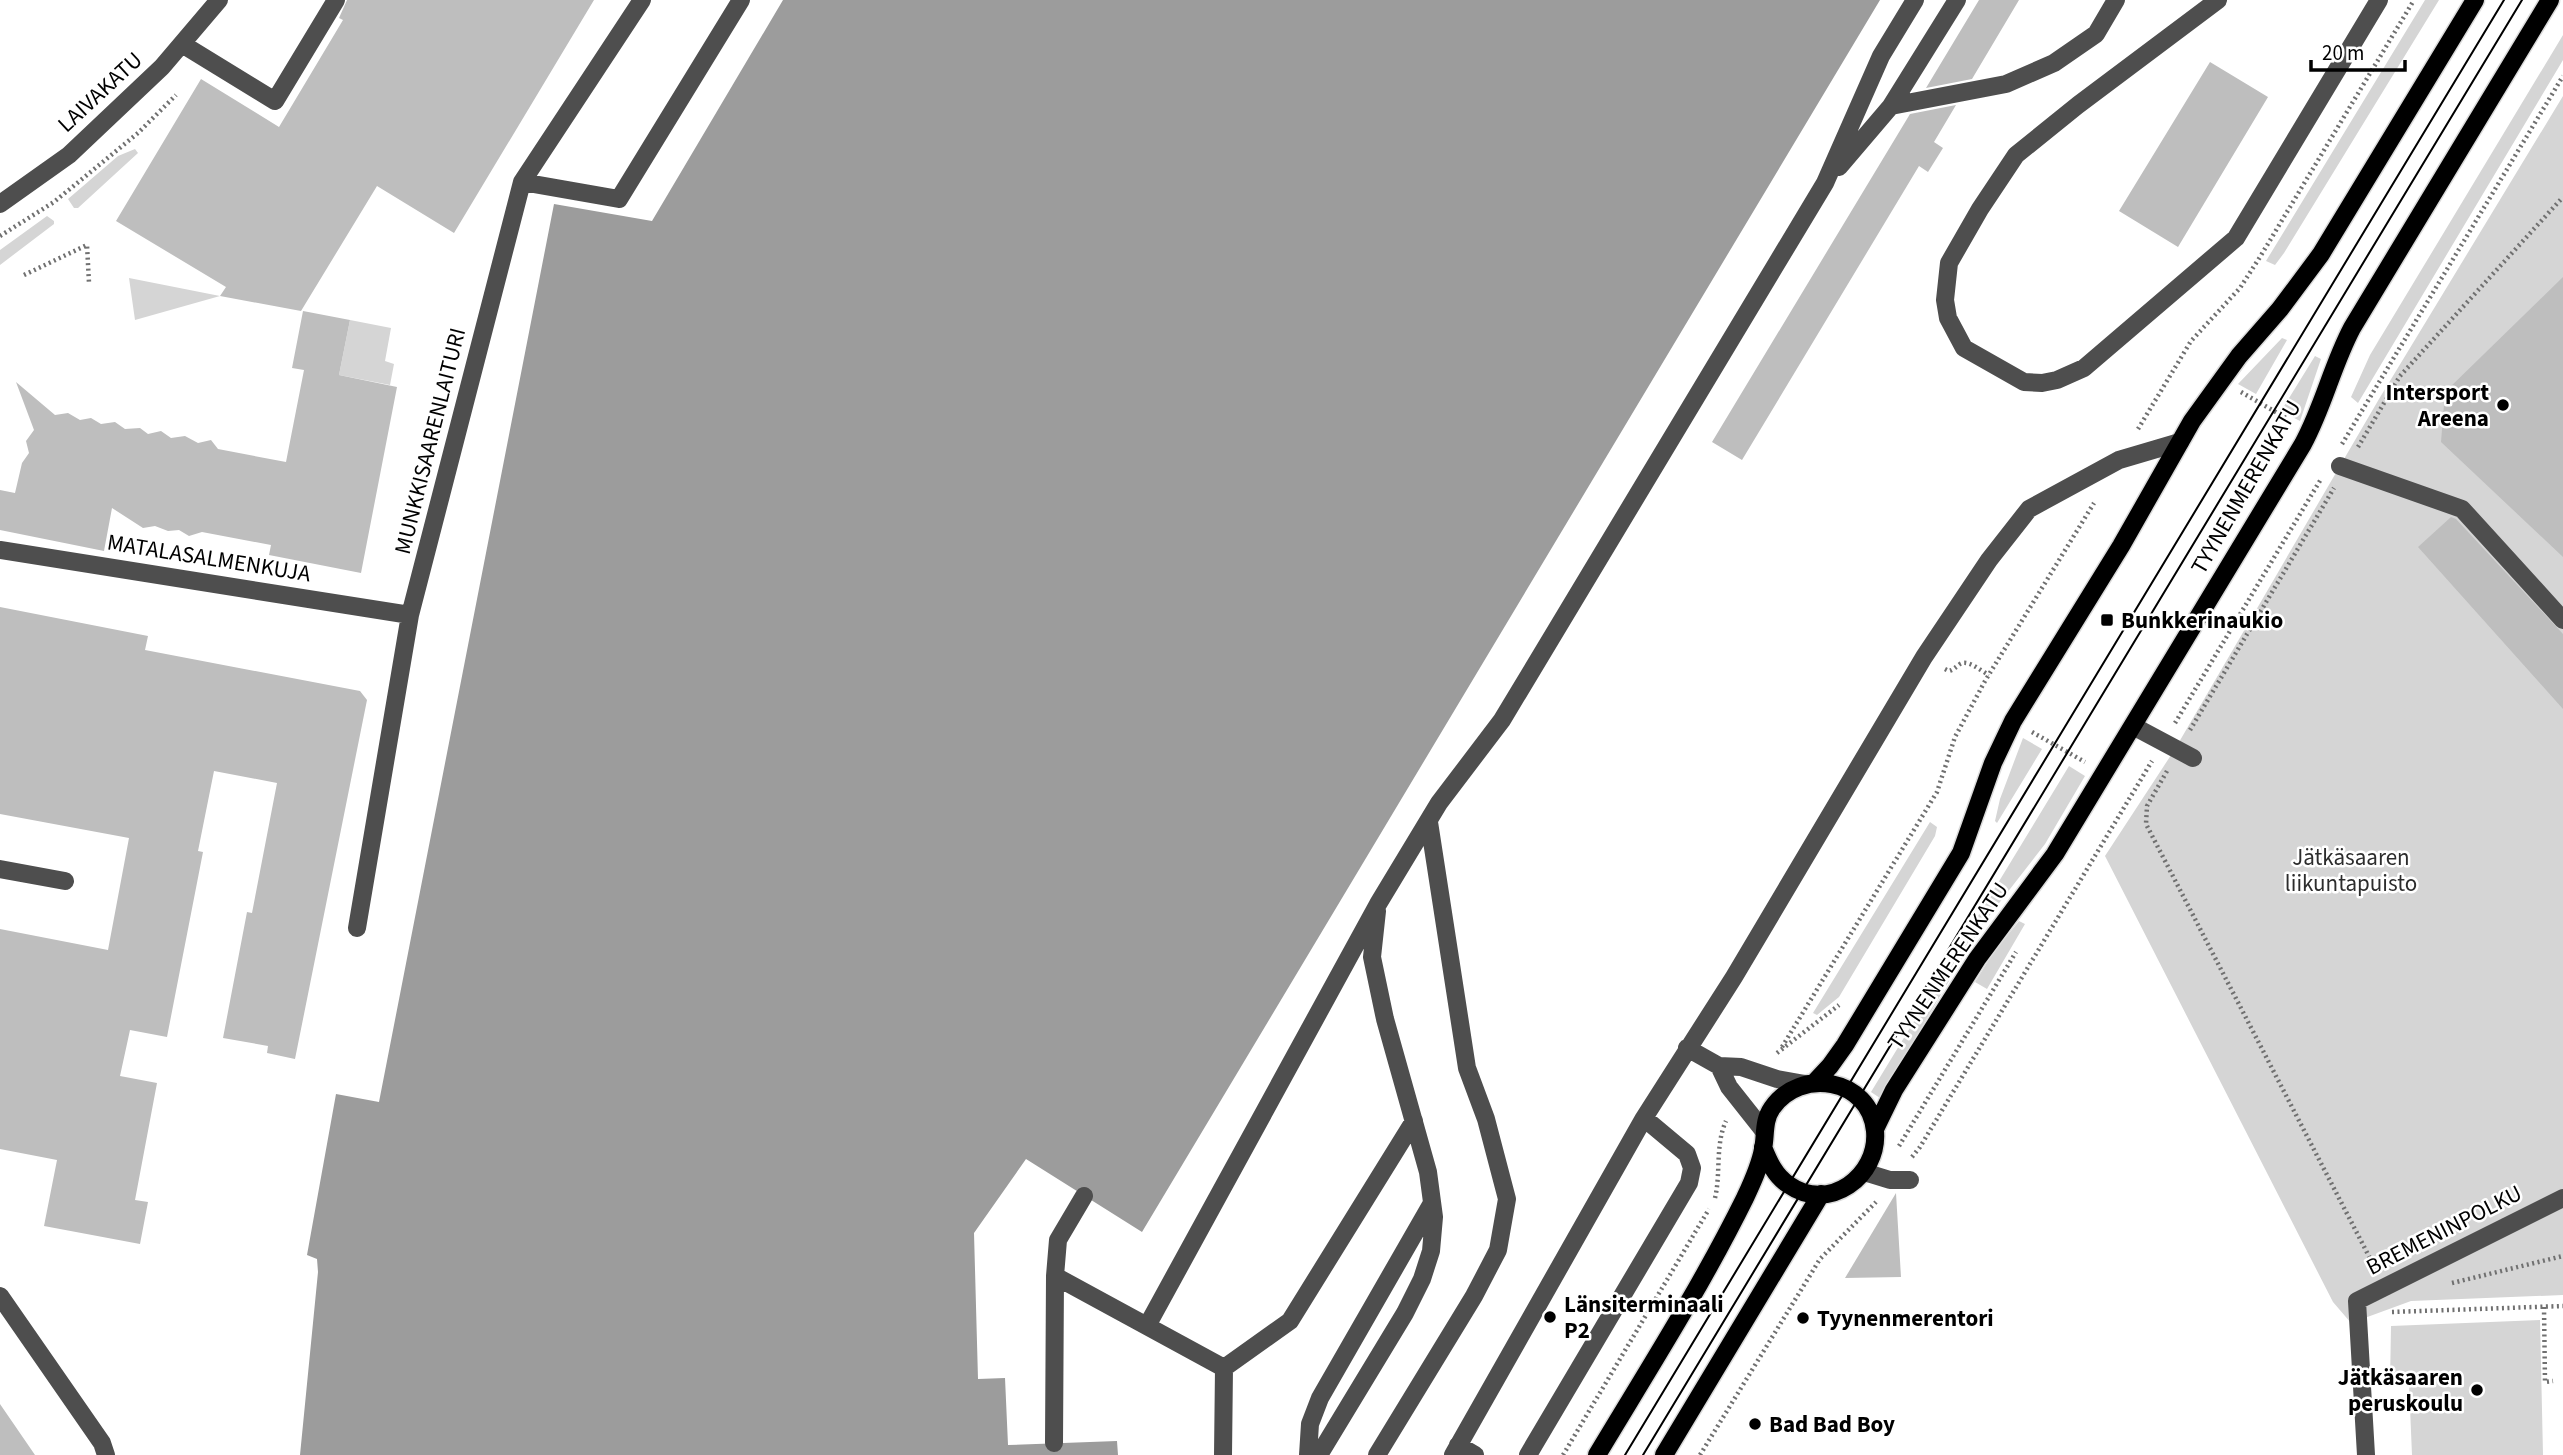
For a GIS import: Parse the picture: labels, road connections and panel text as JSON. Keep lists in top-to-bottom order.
{
  "streets": {
    "main road": ["TYYNENMERENKATU"],
    "street": [
      "LAIVAKATU",
      "MUNKKISAARENLAITURI",
      "MATALASALMENKUJA",
      "BREMENINPOLKU"
    ]
  },
  "crossings": [
    ["MUNKKISAARENLAITURI", "MATALASALMENKUJA"]
  ],
  "parks": ["Jätkäsaaren liikuntapuisto"],
  "places": {
    "other": [
      "Intersport Areena",
      "Länsiterminaali P2",
      "Tyynenmerentori",
      "Jätkäsaaren peruskoulu",
      "Bad Bad Boy"
    ],
    "transit": ["Bunkkerinaukio"]
  },
  "scale_bar": "20 m"
}
